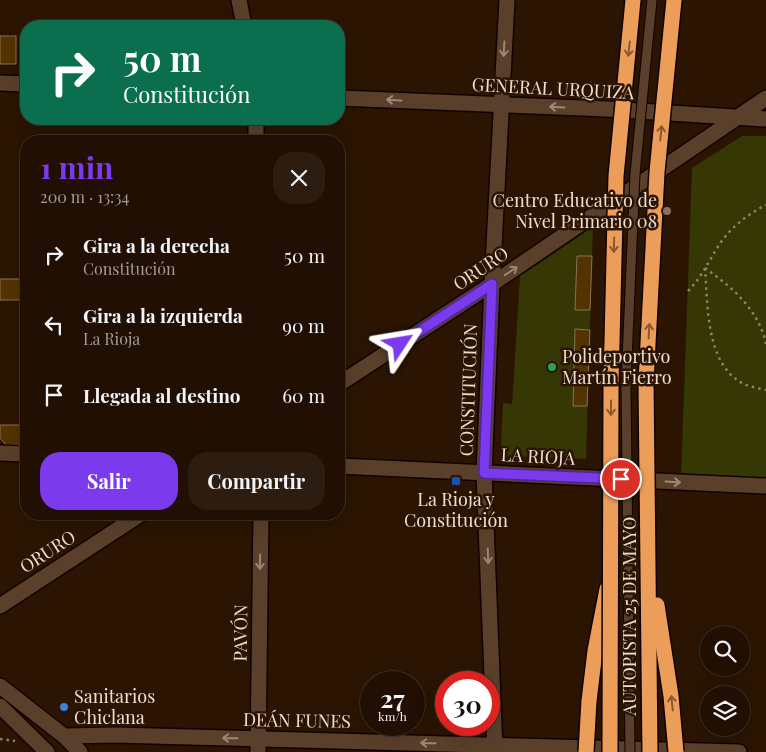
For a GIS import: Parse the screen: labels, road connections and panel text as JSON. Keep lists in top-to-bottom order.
{
  "streets": {
    "highway": ["AUTOPISTA 25 DE MAYO"],
    "street": [
      "GENERAL URQUIZA",
      "ORURO",
      "CONSTITUCIÓN",
      "LA RIOJA",
      "PAVÓN",
      "DEÁN FUNES"
    ]
  },
  "crossings": [
    ["GENERAL URQUIZA", "ORURO"],
    ["GENERAL URQUIZA", "CONSTITUCIÓN"],
    ["ORURO", "CONSTITUCIÓN"],
    ["CONSTITUCIÓN", "LA RIOJA"],
    ["CONSTITUCIÓN", "DEÁN FUNES"],
    ["PAVÓN", "DEÁN FUNES"]
  ],
  "one_way": [
    "GENERAL URQUIZA",
    "ORURO",
    "CONSTITUCIÓN",
    "LA RIOJA",
    "PAVÓN",
    "DEÁN FUNES"
  ],
  "places": {
    "other": ["Centro Educativo de Nivel Primario 08", "Polideportivo Martín Fierro", "Sanitarios Chiclana"],
    "transit": ["La Rioja y Constitución"]
  },
  "page": {
    "turn": ["50 m", "Constitución"],
    "heading": ["1 min", "200 m · 13:34"],
    "list": [
      {
        "name": "Gira a la derecha",
        "note": "Constitución",
        "value": "50 m"
      },
      {
        "name": "Gira a la izquierda",
        "note": "La Rioja",
        "value": "90 m"
      },
      {
        "name": "Llegada al destino",
        "value": "60 m"
      }
    ],
    "buttons": ["Salir", "Compartir"],
    "speed": "27 km/h",
    "limit": "30"
  }
}
